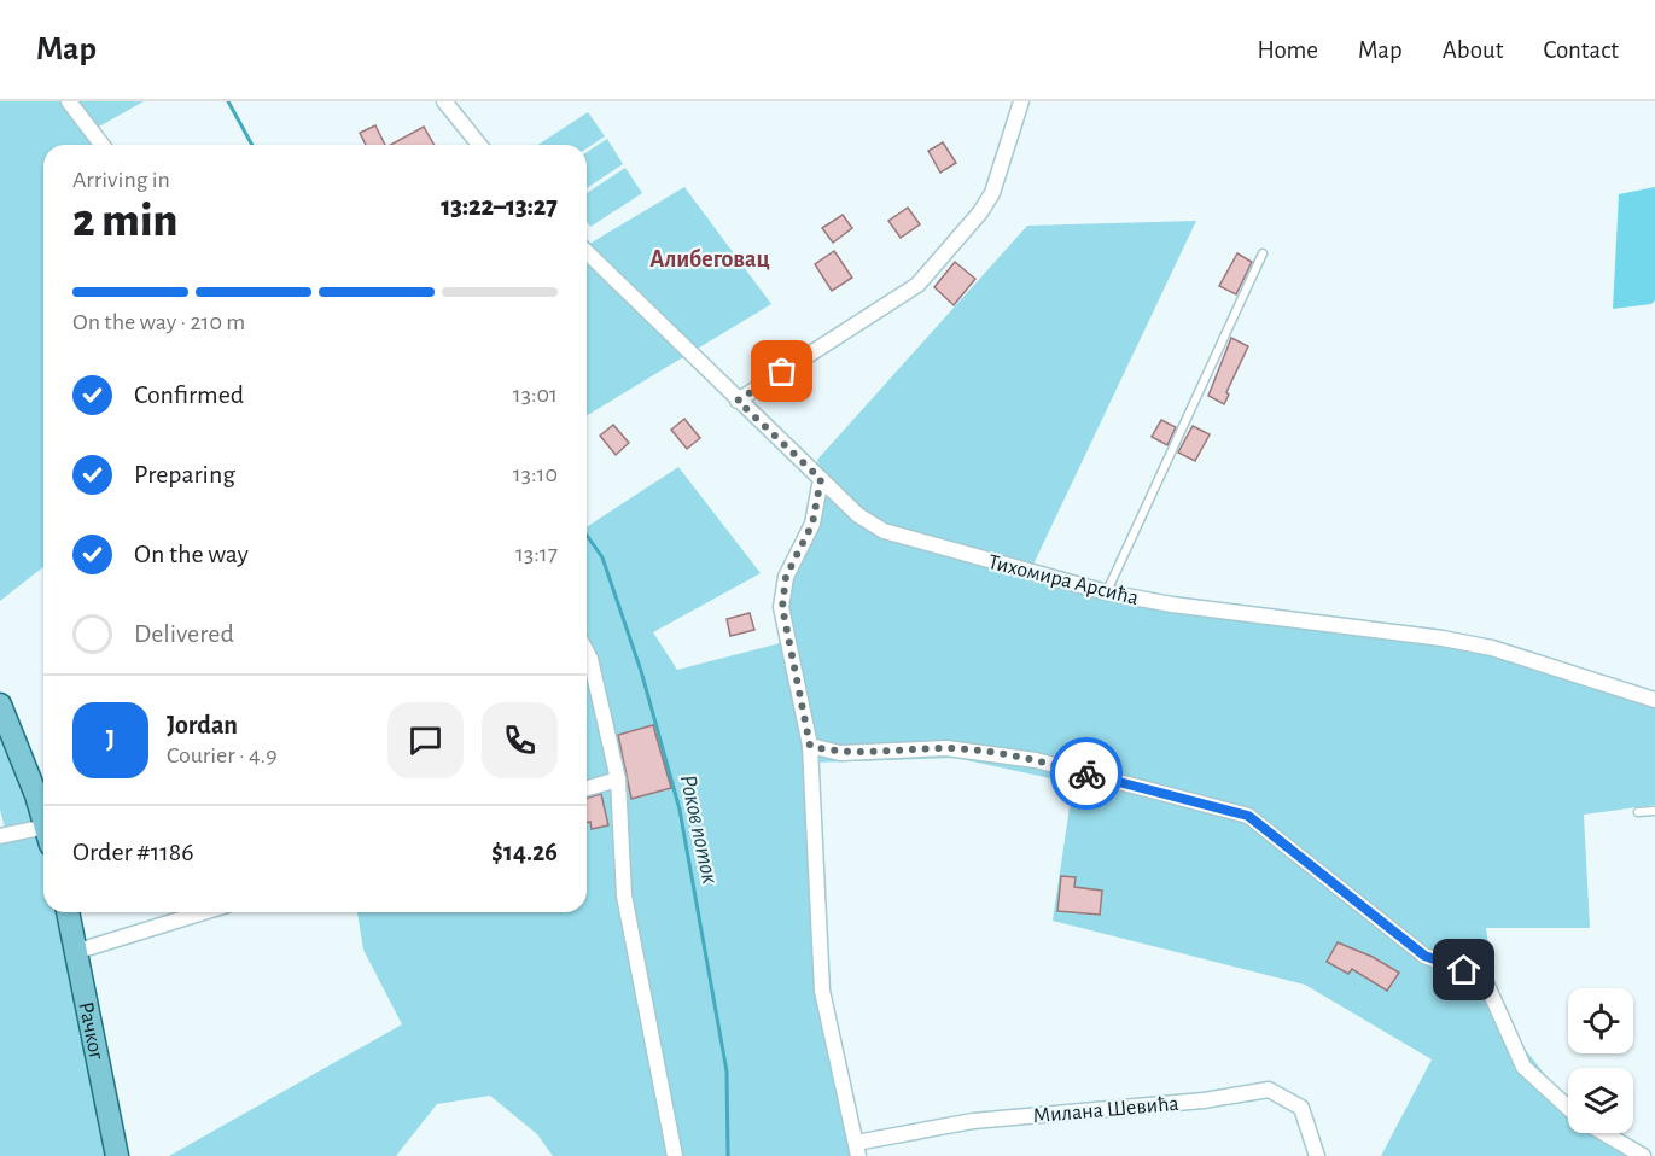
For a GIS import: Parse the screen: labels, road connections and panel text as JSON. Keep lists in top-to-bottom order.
{
  "streets": {
    "main road": ["Рачког"],
    "street": ["Тихомира Арсића", "Милана Шевића"]
  },
  "crossings": [
    ["Тихомира Арсића", "Милана Шевића"]
  ],
  "districts": ["Алибеговац"],
  "water": ["Роков поток"],
  "page": {
    "header": "Map",
    "nav": [
      "Home",
      "Map",
      "About",
      "Contact"
    ],
    "heading": ["2 min", "Arriving in", "13:22–13:27"],
    "panel": [
      "Jordan",
      "Courier · 4.9",
      "Order #1186",
      "$14.26"
    ],
    "bar": "On the way · 210 m",
    "list": [
      ["Confirmed", "13:01"],
      ["Preparing", "13:10"],
      ["On the way", "13:17"],
      "Delivered"
    ],
    "round": "J"
  }
}
